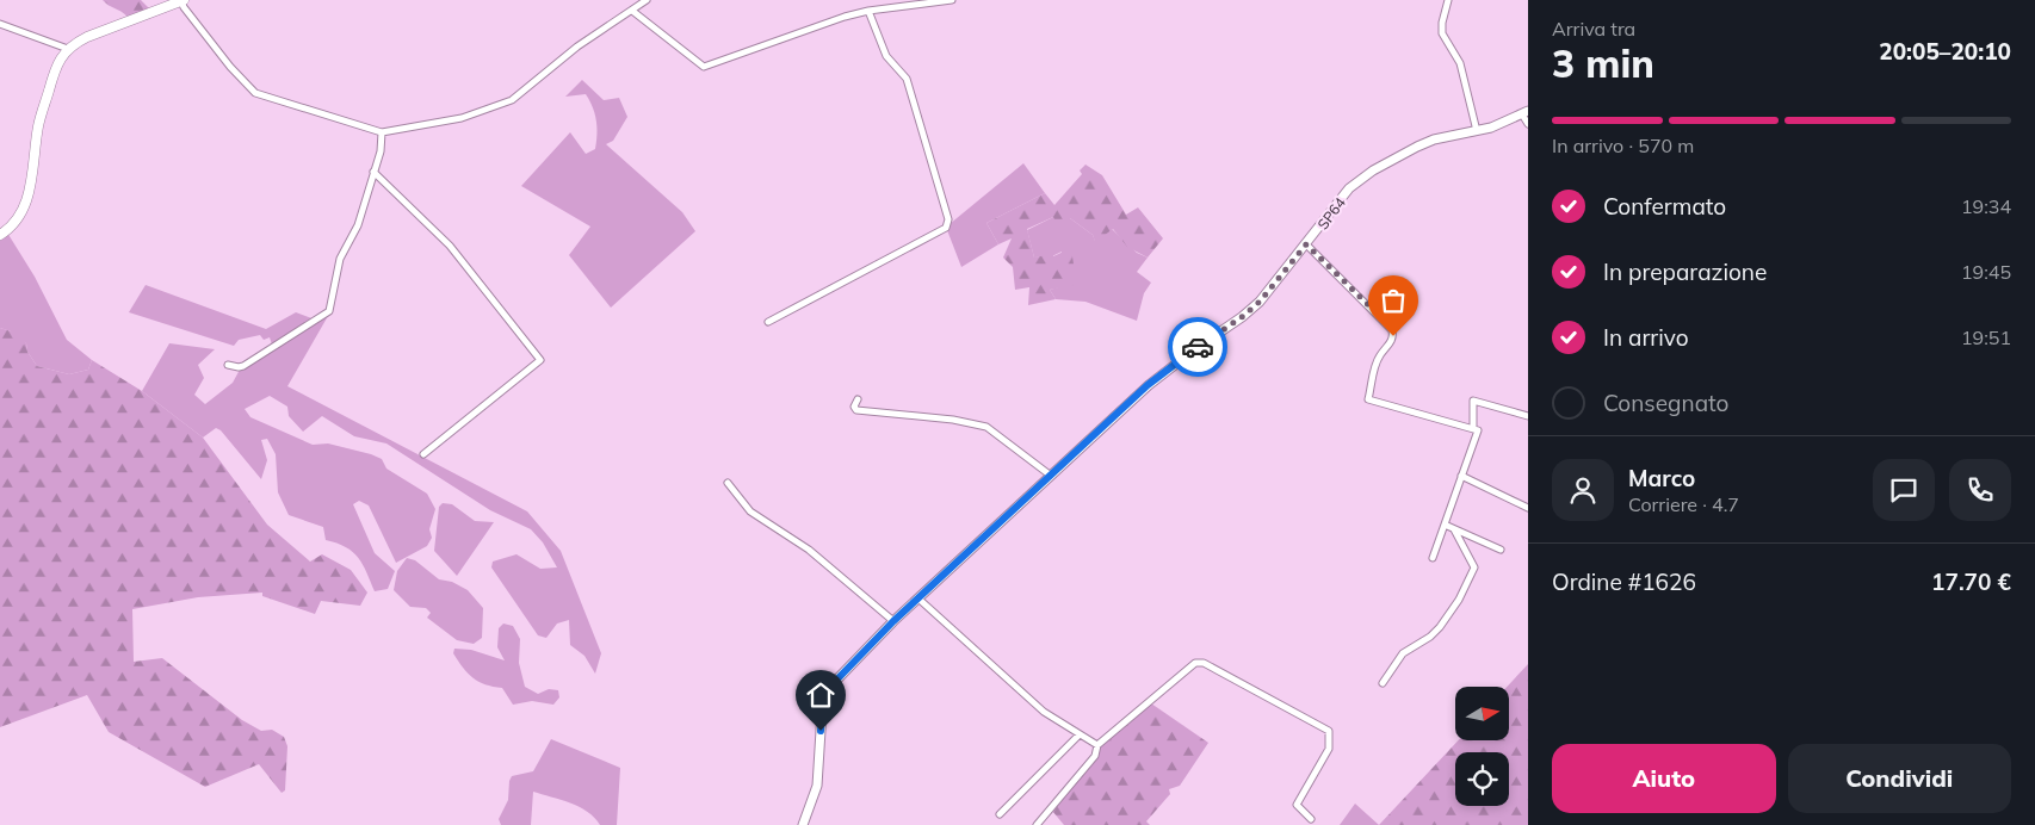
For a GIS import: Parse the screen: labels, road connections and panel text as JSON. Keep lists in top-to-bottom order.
{
  "streets": {
    "street": ["SP64"]
  },
  "north": "right",
  "page": {
    "heading": ["3 min", "Arriva tra", "20:05–20:10"],
    "panel": [
      "Marco",
      "Corriere · 4.7",
      "Ordine #1626",
      "17.70 €"
    ],
    "bar": "In arrivo · 570 m",
    "list": [
      ["Confermato", "19:34"],
      ["In preparazione", "19:45"],
      ["In arrivo", "19:51"],
      "Consegnato"
    ],
    "buttons": ["Aiuto", "Condividi"]
  }
}
